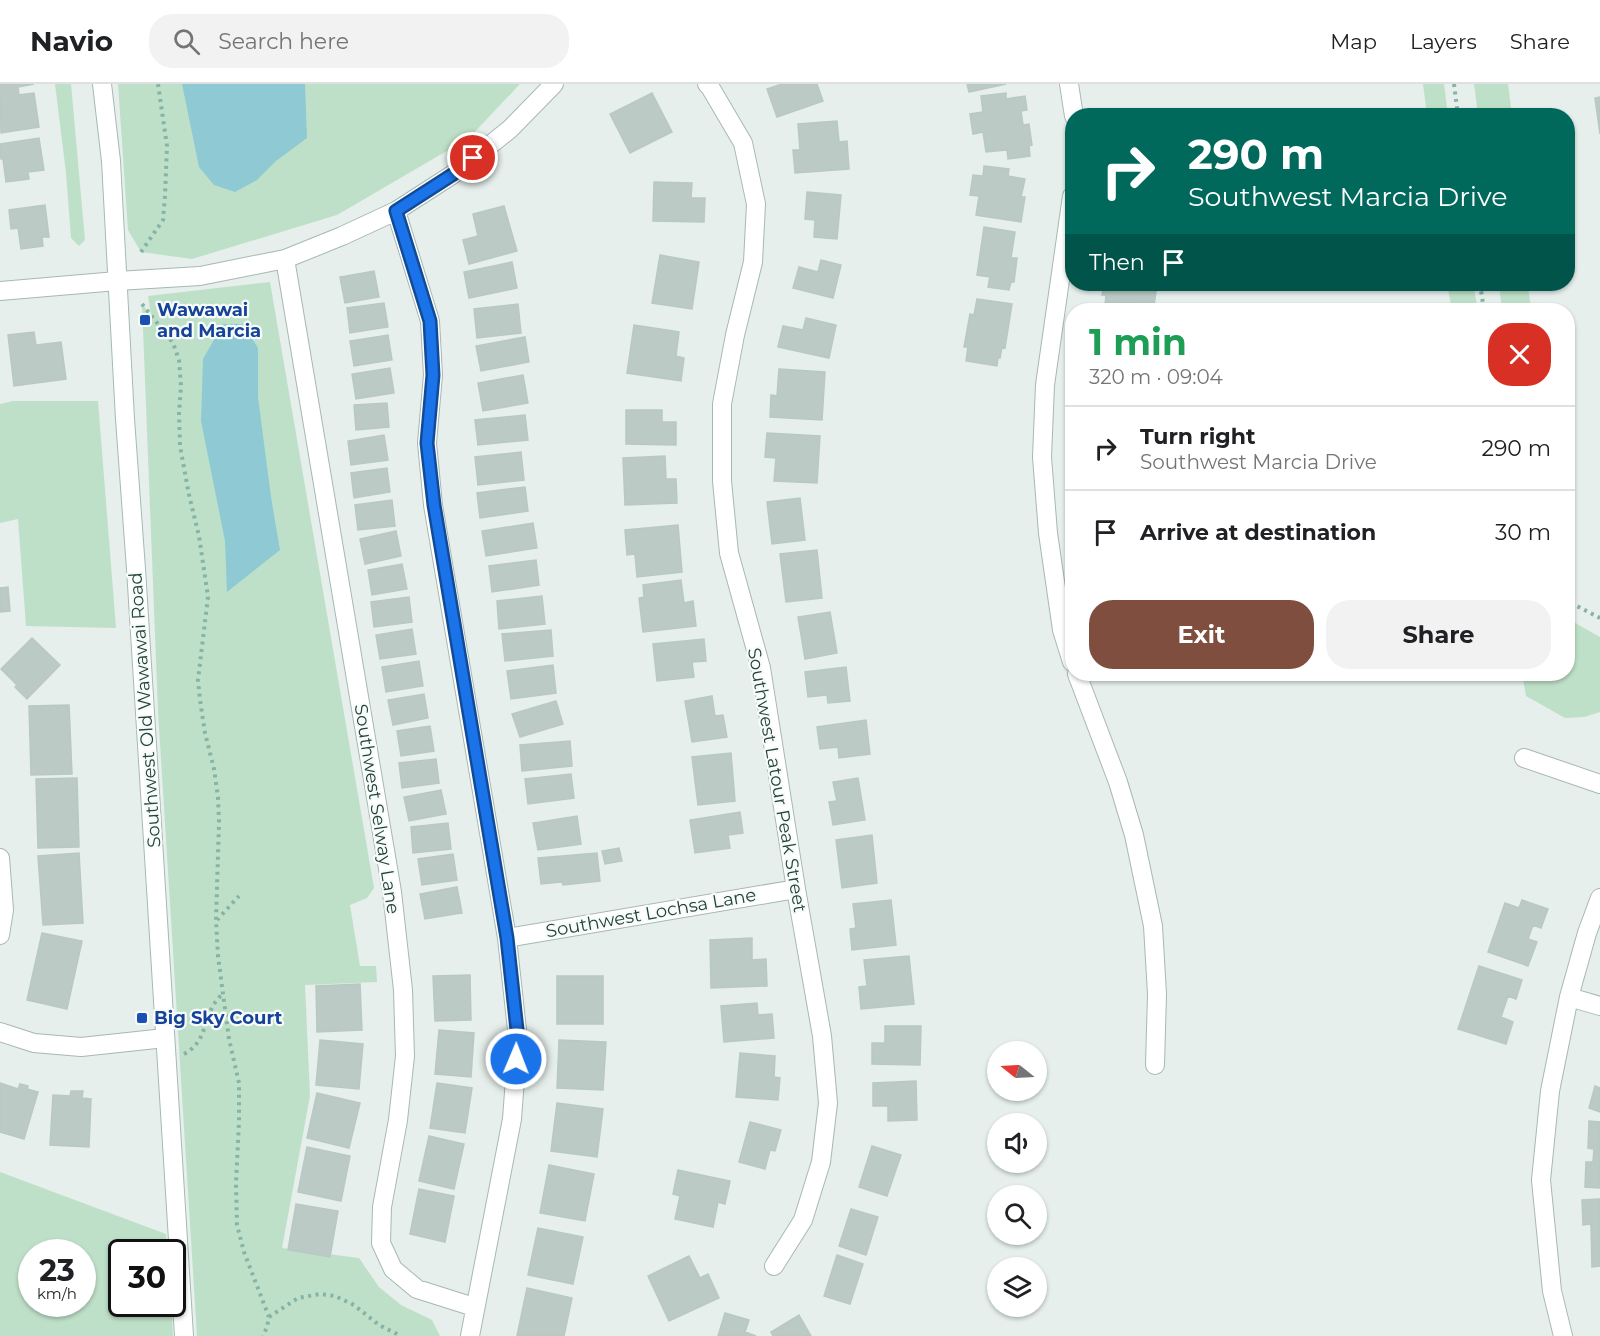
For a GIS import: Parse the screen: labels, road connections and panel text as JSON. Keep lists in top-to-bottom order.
{
  "streets": {
    "street": [
      "Southwest Old Wawawai Road",
      "Southwest Latour Peak Street",
      "Southwest Selway Lane",
      "Southwest Lochsa Lane"
    ]
  },
  "crossings": [
    ["Southwest Latour Peak Street", "Southwest Lochsa Lane"]
  ],
  "places": {
    "transit": ["Wawawai and Marcia", "Big Sky Court"]
  },
  "north": "left",
  "page": {
    "header": "Navio",
    "search": "Search here",
    "nav": ["Map", "Layers", "Share"],
    "turn": ["290 m", "Southwest Marcia Drive"],
    "then": "Then",
    "heading": ["1 min", "320 m · 09:04"],
    "list": [
      {
        "name": "Turn right",
        "note": "Southwest Marcia Drive",
        "value": "290 m"
      },
      {
        "name": "Arrive at destination",
        "value": "30 m"
      }
    ],
    "buttons": ["Exit", "Share"],
    "speed": "23 km/h",
    "limit": "30"
  }
}
